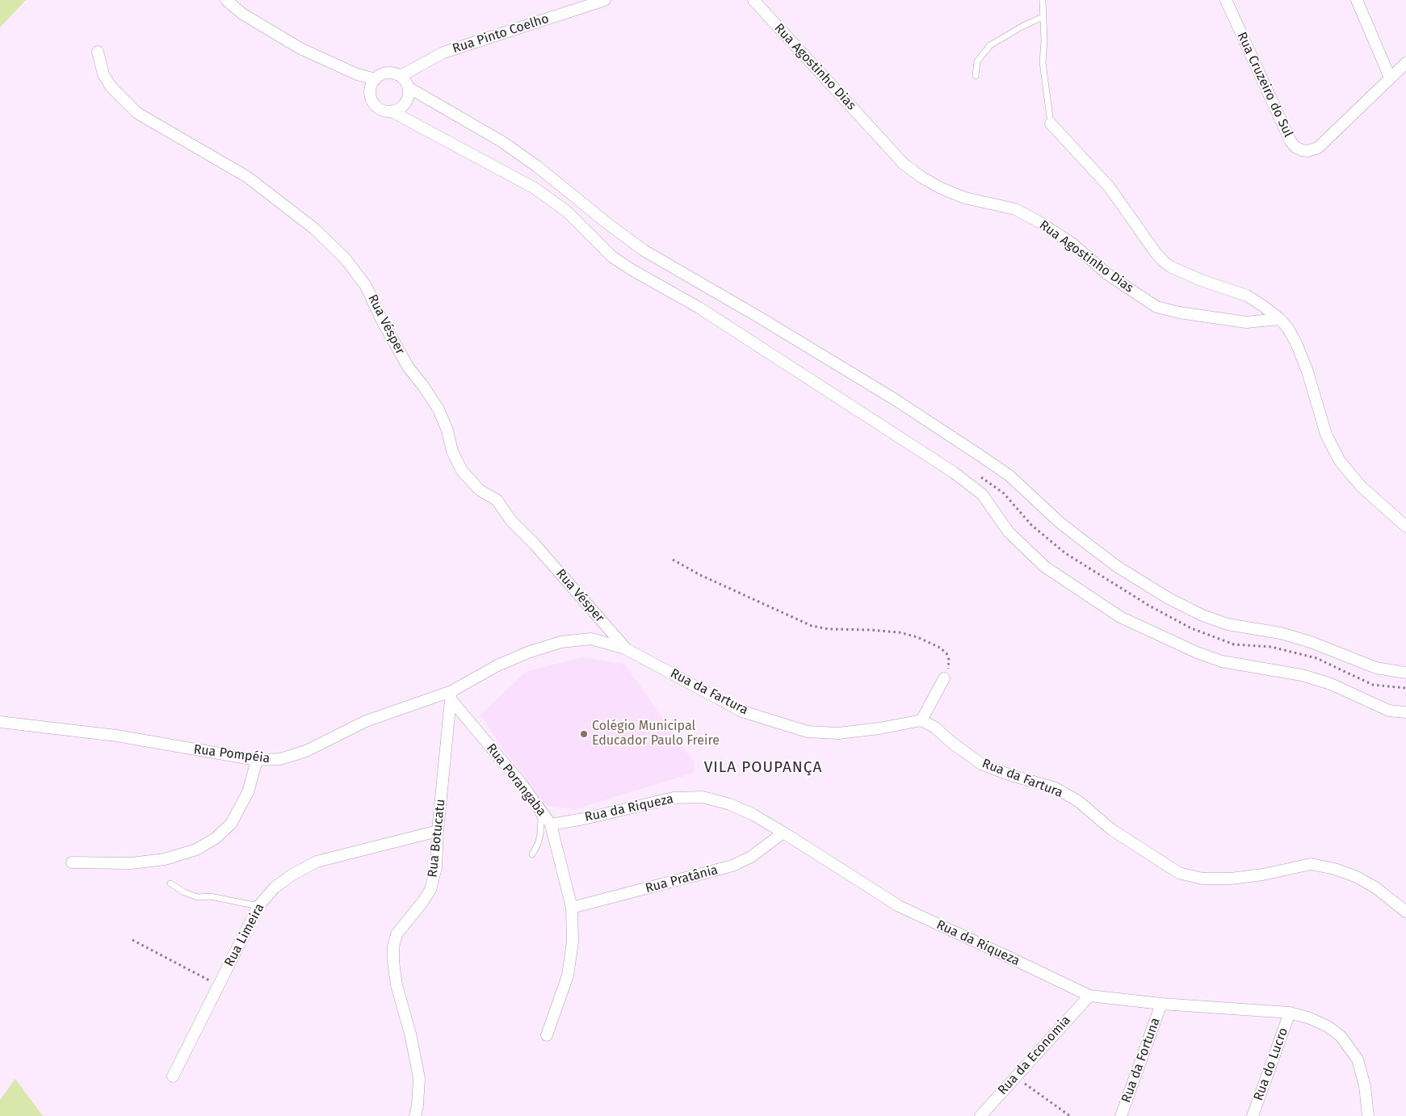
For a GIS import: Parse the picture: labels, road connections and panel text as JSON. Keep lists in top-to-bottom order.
{
  "streets": {
    "street": [
      "Rua Pinto Coelho",
      "Rua Agostinho Dias",
      "Rua Cruzeiro do Sul",
      "Rua Vésper",
      "Rua da Fartura",
      "Rua Pompéia",
      "Rua Porangaba",
      "Rua da Riqueza",
      "Rua Botucatu",
      "Rua Pratânia",
      "Rua Limeira",
      "Rua da Economia",
      "Rua da Fortuna",
      "Rua do Lucro"
    ]
  },
  "crossings": [
    ["Rua Vésper", "Rua da Fartura"],
    ["Rua da Fartura", "Rua Pompéia"],
    ["Rua da Fartura", "Rua Porangaba"],
    ["Rua da Fartura", "Rua Botucatu"],
    ["Rua Pompéia", "Rua Porangaba"],
    ["Rua Pompéia", "Rua Botucatu"],
    ["Rua Porangaba", "Rua da Riqueza"],
    ["Rua Porangaba", "Rua Botucatu"],
    ["Rua Porangaba", "Rua Pratânia"],
    ["Rua da Riqueza", "Rua Pratânia"],
    ["Rua da Riqueza", "Rua da Economia"],
    ["Rua da Riqueza", "Rua da Fortuna"],
    ["Rua da Riqueza", "Rua do Lucro"],
    ["Rua Botucatu", "Rua Limeira"]
  ],
  "districts": ["VILA POUPANÇA"],
  "places": ["Colégio Municipal Educador Paulo Freire"]
}
